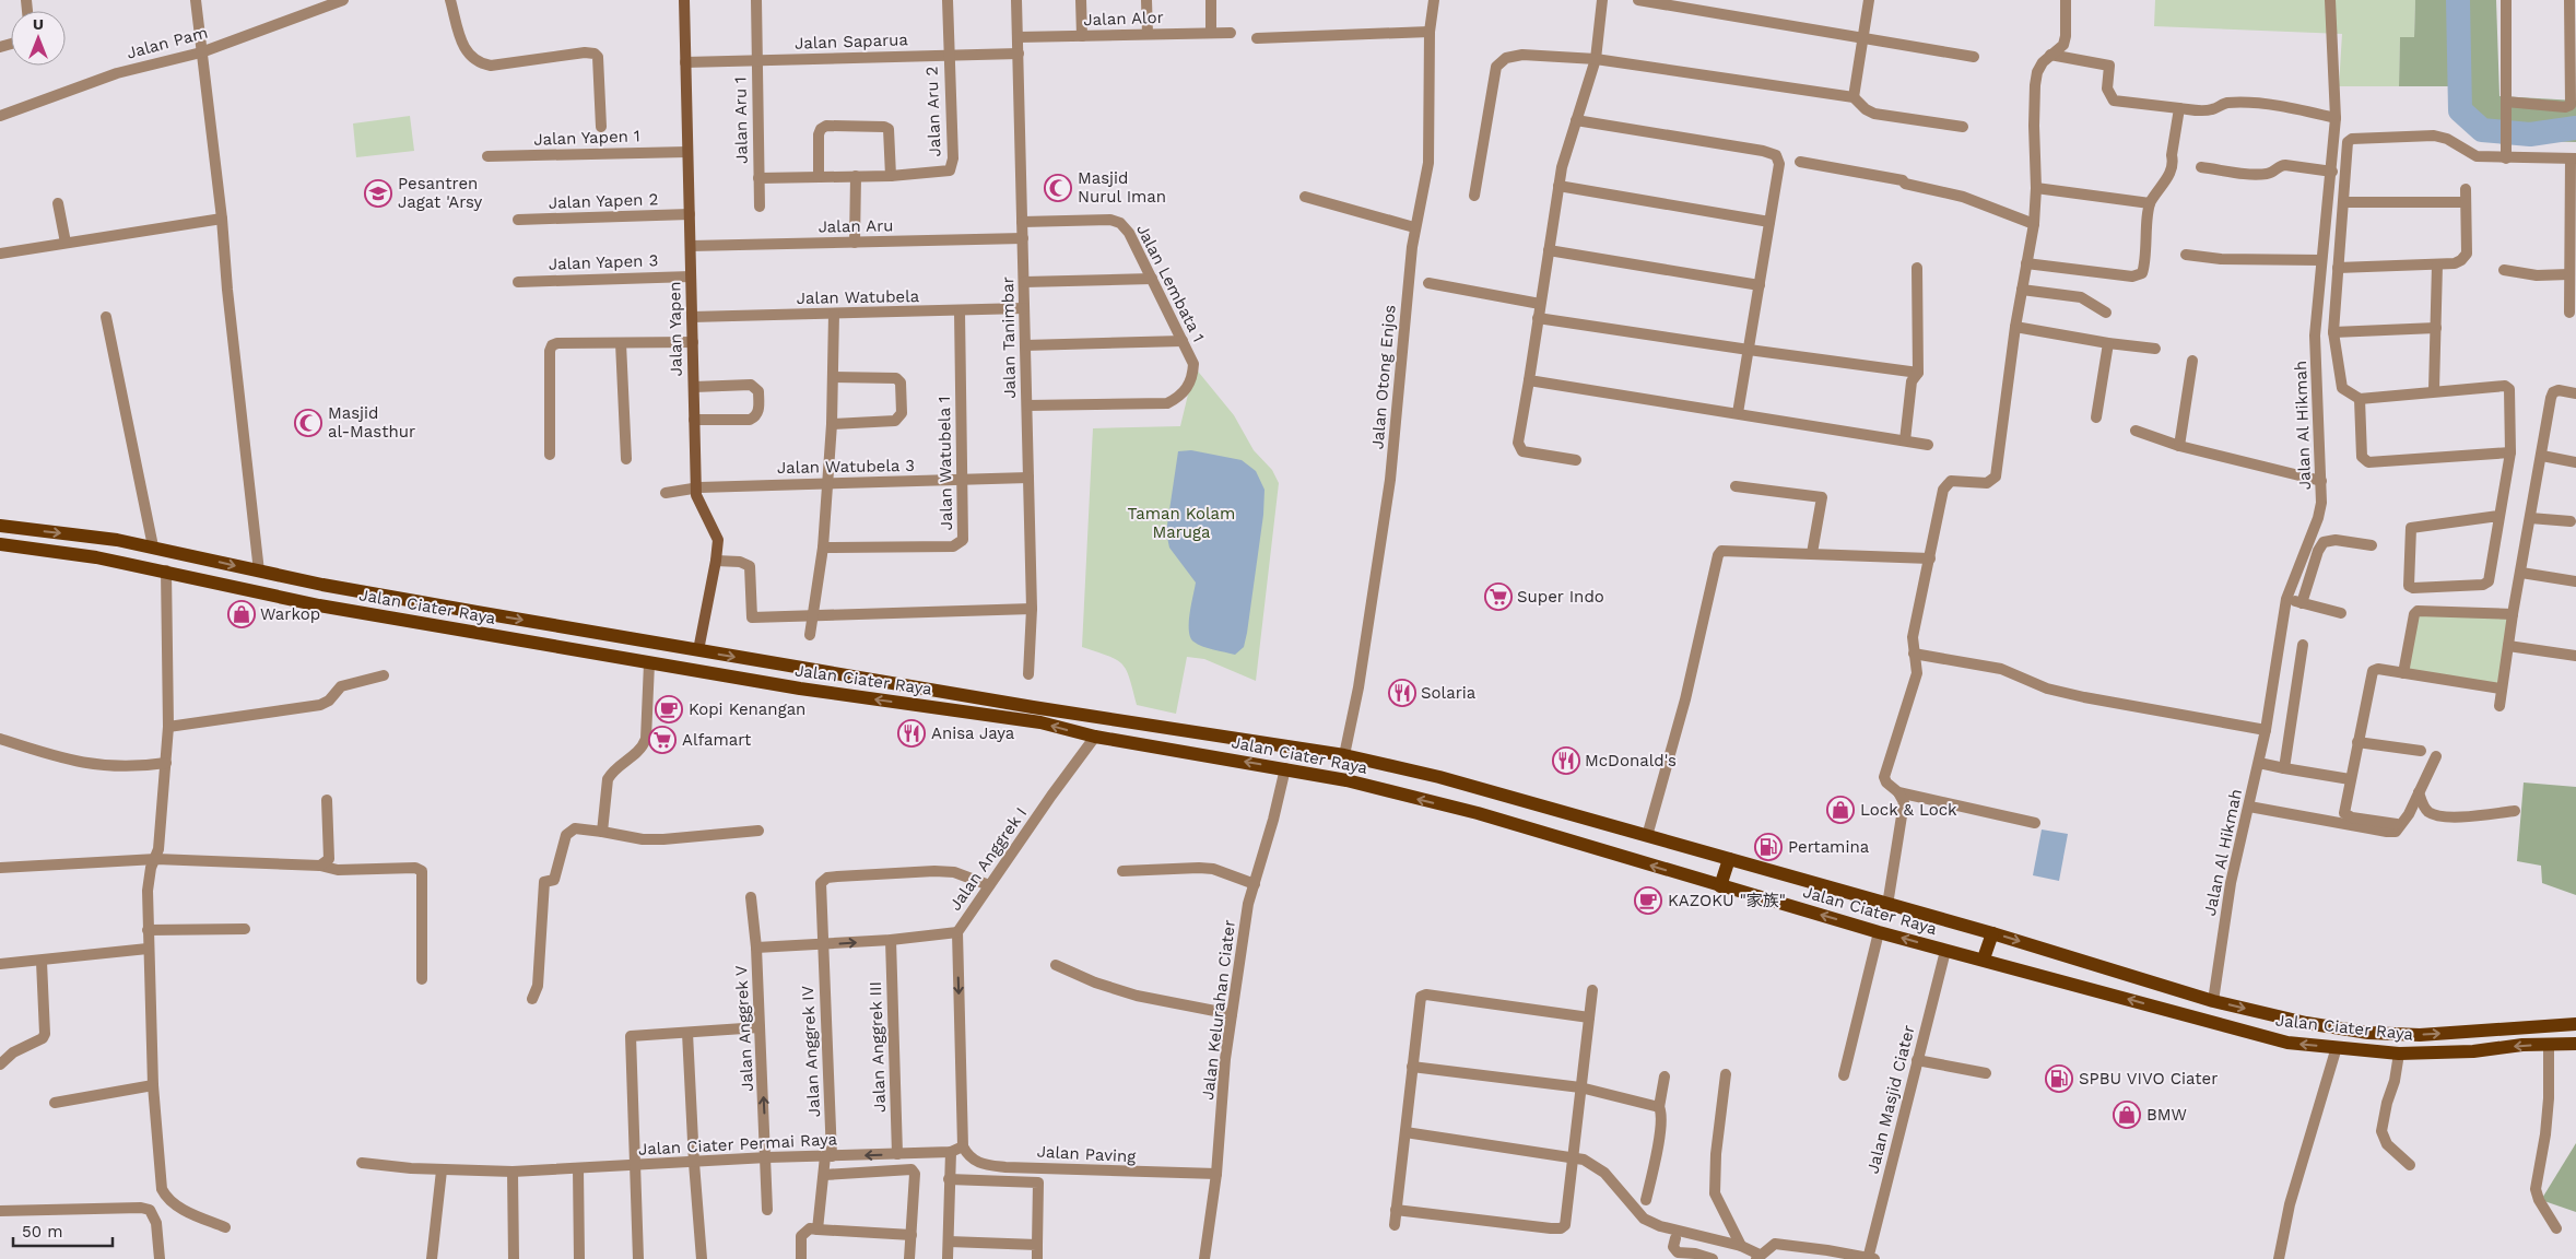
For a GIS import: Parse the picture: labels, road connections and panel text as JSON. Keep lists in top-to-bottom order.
{
  "streets": {
    "main road": ["Jalan Ciater Raya"],
    "street": [
      "Jalan Alor",
      "Jalan Saparua",
      "Jalan Pam",
      "Jalan Aru 2",
      "Jalan Aru 1",
      "Jalan Yapen 1",
      "Jalan Yapen 2",
      "Jalan Aru",
      "Jalan Yapen 3",
      "Jalan Lembata 1",
      "Jalan Watubela",
      "Jalan Yapen",
      "Jalan Tanimbar",
      "Jalan Otong Enjos",
      "Jalan Al Hikmah",
      "Jalan Watubela 1",
      "Jalan Watubela 3",
      "Jalan Anggrek I",
      "Jalan Kelurahan Ciater",
      "Jalan Anggrek V",
      "Jalan Anggrek III",
      "Jalan Anggrek IV",
      "Jalan Masjid Ciater",
      "Jalan Ciater Permai Raya",
      "Jalan Paving"
    ]
  },
  "crossings": [
    ["Jalan Alor", "Jalan Tanimbar"],
    ["Jalan Saparua", "Jalan Aru 2"],
    ["Jalan Saparua", "Jalan Aru 1"],
    ["Jalan Saparua", "Jalan Yapen"],
    ["Jalan Saparua", "Jalan Tanimbar"],
    ["Jalan Aru 2", "Jalan Aru 1"],
    ["Jalan Yapen 1", "Jalan Yapen"],
    ["Jalan Yapen 2", "Jalan Yapen"],
    ["Jalan Aru", "Jalan Yapen"],
    ["Jalan Aru", "Jalan Tanimbar"],
    ["Jalan Yapen 3", "Jalan Yapen"],
    ["Jalan Lembata 1", "Jalan Tanimbar"],
    ["Jalan Watubela", "Jalan Yapen"],
    ["Jalan Watubela", "Jalan Tanimbar"],
    ["Jalan Watubela", "Jalan Watubela 1"],
    ["Jalan Yapen", "Jalan Watubela 3"],
    ["Jalan Yapen", "Jalan Ciater Raya"],
    ["Jalan Tanimbar", "Jalan Watubela 3"],
    ["Jalan Otong Enjos", "Jalan Ciater Raya"],
    ["Jalan Al Hikmah", "Jalan Ciater Raya"],
    ["Jalan Watubela 1", "Jalan Watubela 3"],
    ["Jalan Ciater Raya", "Jalan Anggrek I"],
    ["Jalan Ciater Raya", "Jalan Kelurahan Ciater"],
    ["Jalan Ciater Raya", "Jalan Masjid Ciater"],
    ["Jalan Anggrek I", "Jalan Anggrek IV"],
    ["Jalan Anggrek I", "Jalan Ciater Permai Raya"],
    ["Jalan Anggrek I", "Jalan Paving"],
    ["Jalan Kelurahan Ciater", "Jalan Paving"],
    ["Jalan Anggrek V", "Jalan Ciater Permai Raya"],
    ["Jalan Anggrek III", "Jalan Ciater Permai Raya"],
    ["Jalan Anggrek IV", "Jalan Ciater Permai Raya"],
    ["Jalan Ciater Permai Raya", "Jalan Paving"]
  ],
  "one_way": ["Jalan Anggrek I"],
  "parks": ["Taman Kolam Maruga"],
  "places": {
    "mosque": ["Masjid Nurul Iman", "Masjid al-Masthur"],
    "school or university": ["Pesantren Jagat 'Arsy"],
    "supermarket": ["Super Indo", "Alfamart"],
    "shop": ["Warkop", "Lock & Lock", "BMW"],
    "restaurant": ["Solaria", "Anisa Jaya", "McDonald's"],
    "cafe": ["Kopi Kenangan", "KAZOKU \"家族\""],
    "fuel station": ["Pertamina", "SPBU VIVO Ciater"]
  },
  "scale_bar": "50 m",
  "north": "top"
}
